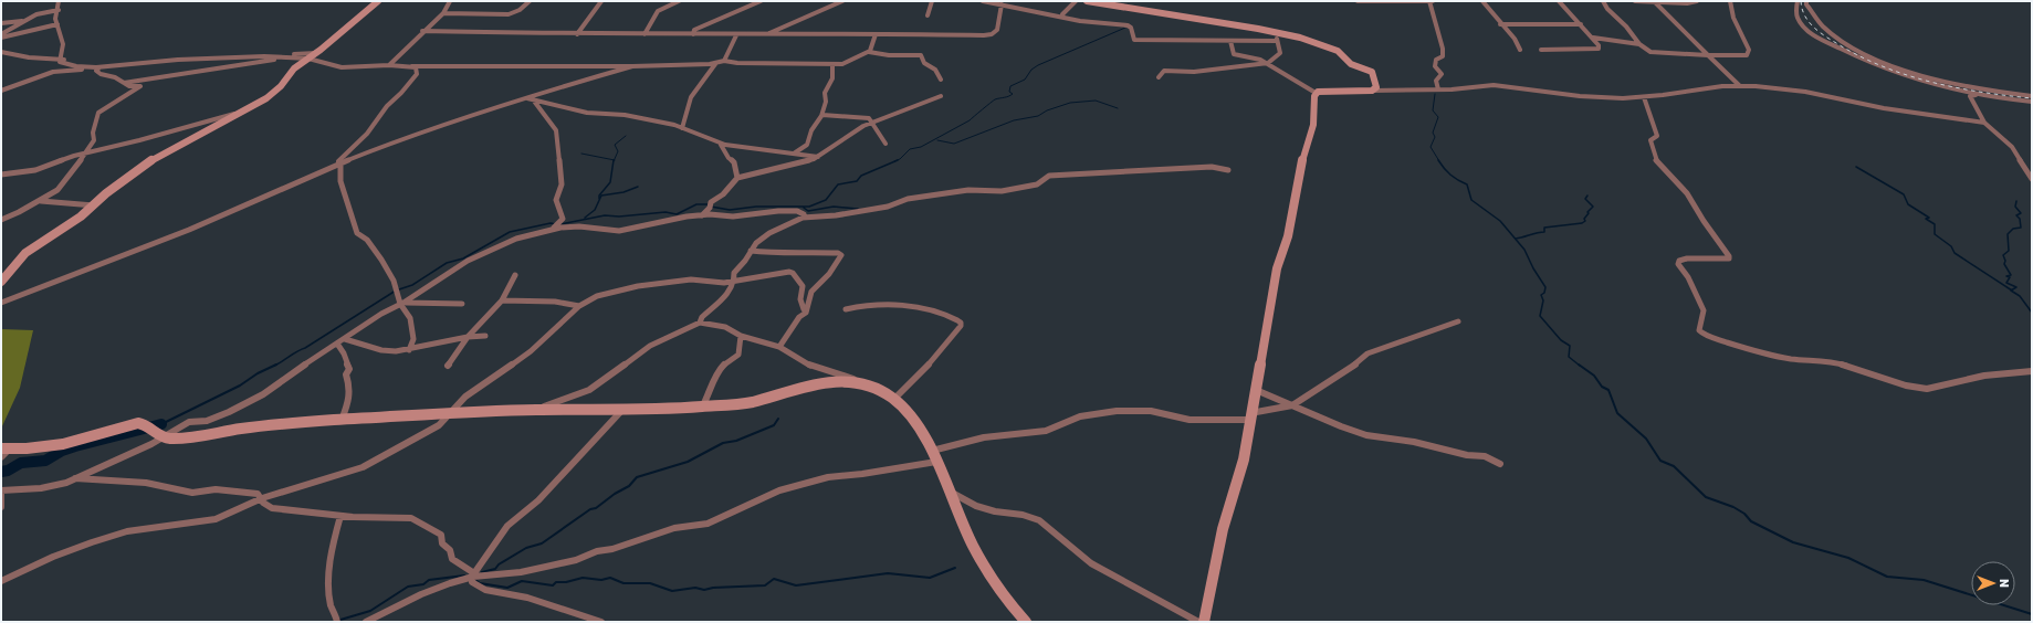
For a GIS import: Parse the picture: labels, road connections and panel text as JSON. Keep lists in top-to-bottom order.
{
  "north": "right"
}
